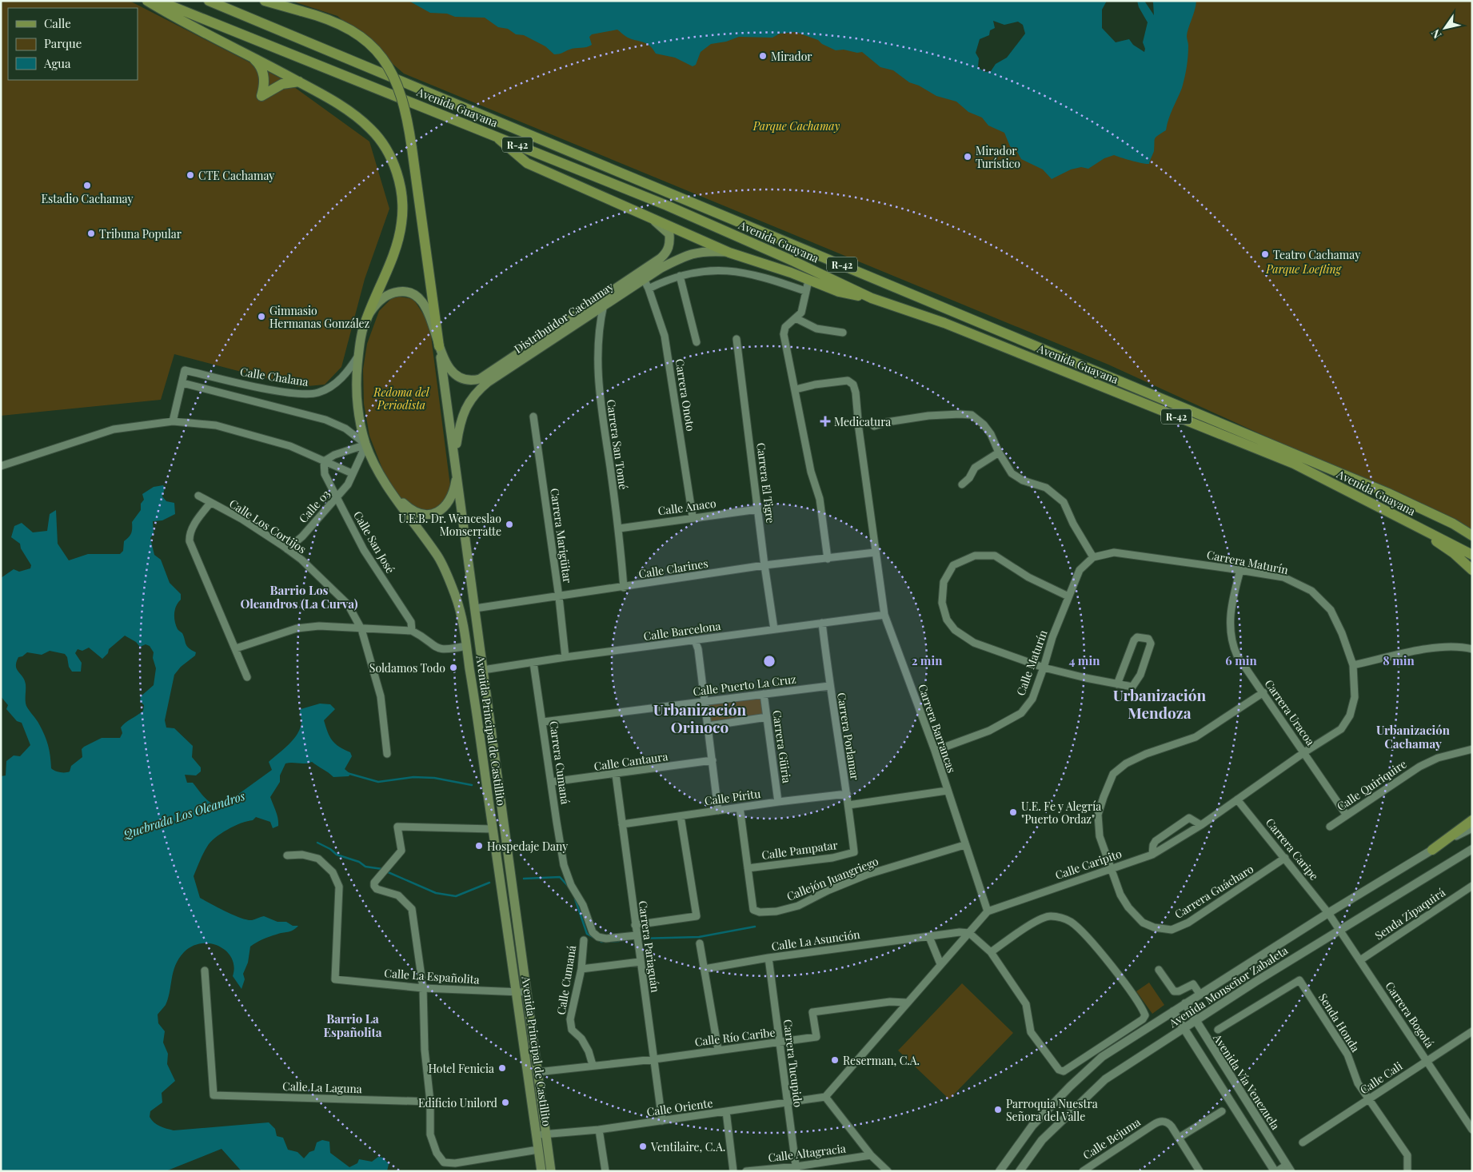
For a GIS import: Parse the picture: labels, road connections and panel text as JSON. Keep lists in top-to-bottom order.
{
  "streets": {
    "main road": [
      "Avenida Guayana",
      "R-42",
      "Distribuidor Cachamay",
      "Avenida Principal de Castillito"
    ],
    "street": [
      "Calle Chalana",
      "Carrera Onoto",
      "Carrera San Tomé",
      "Carrera El Tigre",
      "Calle 03",
      "Calle Anaco",
      "Calle Los Cortijos",
      "Carrera Marigüitar",
      "Calle San José",
      "Carrera Maturín",
      "Calle Clarines",
      "Calle Barcelona",
      "Calle Maturín",
      "Calle Puerto La Cruz",
      "Carrera Uracoa",
      "Carrera Barrancas",
      "Carrera Porlamar",
      "Carrera Güiria",
      "Calle Cantaura",
      "Carrera Cumaná",
      "Calle Quiriquire",
      "Calle Píritu",
      "Carrera Caripe",
      "Calle Pampatar",
      "Calle Caripito",
      "Callejón Juangriego",
      "Carrera Guácharo",
      "Senda Zipaquirá",
      "Calle La Asunción",
      "Carrera Pariaguán",
      "Calle La Españolita",
      "Calle Cumaná",
      "Avenida Monseñor Zabaleta",
      "Carrera Bogotá",
      "Senda Honda",
      "Calle Río Caribe",
      "Carrera Tucupido",
      "Calle Cali",
      "Avenida Vía Venezuela",
      "Calle La Laguna",
      "Calle Oriente",
      "Calle Bejuma",
      "Calle Altagracia"
    ]
  },
  "crossings": [
    ["Avenida Guayana", "Distribuidor Cachamay"],
    ["Distribuidor Cachamay", "Carrera Onoto"],
    ["Distribuidor Cachamay", "Carrera San Tomé"],
    ["Distribuidor Cachamay", "Avenida Principal de Castillito"],
    ["Calle Chalana", "Avenida Principal de Castillito"],
    ["Carrera Onoto", "Calle Anaco"],
    ["Carrera San Tomé", "Calle Anaco"],
    ["Carrera San Tomé", "Calle Clarines"],
    ["Carrera El Tigre", "Calle Anaco"],
    ["Carrera El Tigre", "Calle Clarines"],
    ["Carrera El Tigre", "Calle Barcelona"],
    ["Calle 03", "Calle Los Cortijos"],
    ["Calle 03", "Calle San José"],
    ["Calle 03", "Avenida Principal de Castillito"],
    ["Carrera Marigüitar", "Calle Clarines"],
    ["Carrera Marigüitar", "Calle Barcelona"],
    ["Carrera Maturín", "Calle Maturín"],
    ["Carrera Maturín", "Carrera Uracoa"],
    ["Carrera Maturín", "Calle Caripito"],
    ["Calle Clarines", "Carrera Barrancas"],
    ["Calle Clarines", "Avenida Principal de Castillito"],
    ["Calle Barcelona", "Carrera Barrancas"],
    ["Calle Barcelona", "Avenida Principal de Castillito"],
    ["Calle Barcelona", "Carrera Porlamar"],
    ["Calle Barcelona", "Carrera Cumaná"],
    ["Calle Maturín", "Carrera Barrancas"],
    ["Calle Puerto La Cruz", "Carrera Porlamar"],
    ["Calle Puerto La Cruz", "Carrera Güiria"],
    ["Calle Puerto La Cruz", "Carrera Cumaná"],
    ["Carrera Uracoa", "Calle Quiriquire"],
    ["Carrera Uracoa", "Calle Caripito"],
    ["Carrera Uracoa", "Carrera Guácharo"],
    ["Carrera Barrancas", "Calle Caripito"],
    ["Carrera Barrancas", "Callejón Juangriego"],
    ["Avenida Principal de Castillito", "Calle La Españolita"],
    ["Avenida Principal de Castillito", "Calle Río Caribe"],
    ["Avenida Principal de Castillito", "Calle Oriente"],
    ["Carrera Porlamar", "Calle Píritu"],
    ["Carrera Porlamar", "Calle Pampatar"],
    ["Carrera Güiria", "Calle Píritu"],
    ["Calle Cantaura", "Carrera Cumaná"],
    ["Calle Cantaura", "Carrera Pariaguán"],
    ["Carrera Cumaná", "Carrera Pariaguán"],
    ["Calle Píritu", "Carrera Pariaguán"],
    ["Carrera Caripe", "Calle Caripito"],
    ["Carrera Caripe", "Carrera Guácharo"],
    ["Carrera Caripe", "Avenida Monseñor Zabaleta"],
    ["Carrera Caripe", "Carrera Bogotá"],
    ["Calle Pampatar", "Callejón Juangriego"],
    ["Calle Caripito", "Carrera Guácharo"],
    ["Senda Zipaquirá", "Carrera Bogotá"],
    ["Calle La Asunción", "Carrera Tucupido"],
    ["Carrera Pariaguán", "Calle Río Caribe"],
    ["Carrera Pariaguán", "Calle Oriente"],
    ["Calle Cumaná", "Calle Río Caribe"],
    ["Avenida Monseñor Zabaleta", "Carrera Bogotá"],
    ["Avenida Monseñor Zabaleta", "Avenida Vía Venezuela"],
    ["Carrera Bogotá", "Calle Cali"],
    ["Senda Honda", "Calle Cali"],
    ["Calle Río Caribe", "Carrera Tucupido"],
    ["Carrera Tucupido", "Calle Oriente"],
    ["Carrera Tucupido", "Calle Altagracia"]
  ],
  "districts": [
    "Barrio Los Oleandros (La Curva)",
    "Urbanización Mendoza",
    "Urbanización Orinoco",
    "Urbanización Cachamay",
    "Barrio La Españolita"
  ],
  "water": ["Quebrada Los Oleandros"],
  "parks": ["Parque Cachamay", "Parque Loefling", "Redoma del Periodista"],
  "places": {
    "other": [
      "Mirador",
      "Mirador Turístico",
      "CTE Cachamay",
      "Estadio Cachamay",
      "Tribuna Popular",
      "Teatro Cachamay",
      "Gimnasio Hermanas González",
      "U.E.B. Dr. Wenceslao Monserratte",
      "Soldamos Todo",
      "U.E. Fe y Alegría \"Puerto Ordaz\"",
      "Hospedaje Dany",
      "Reserman, C.A.",
      "Hotel Fenicia",
      "Edificio Unilord",
      "Parroquia Nuestra Señora del Valle",
      "Ventilaire, C.A."
    ],
    "health": ["Medicatura"]
  },
  "legend": ["Calle", "Parque", "Agua"],
  "north": "bottom left",
  "rings": [
    "2 min",
    "4 min",
    "6 min",
    "8 min"
  ]
}
